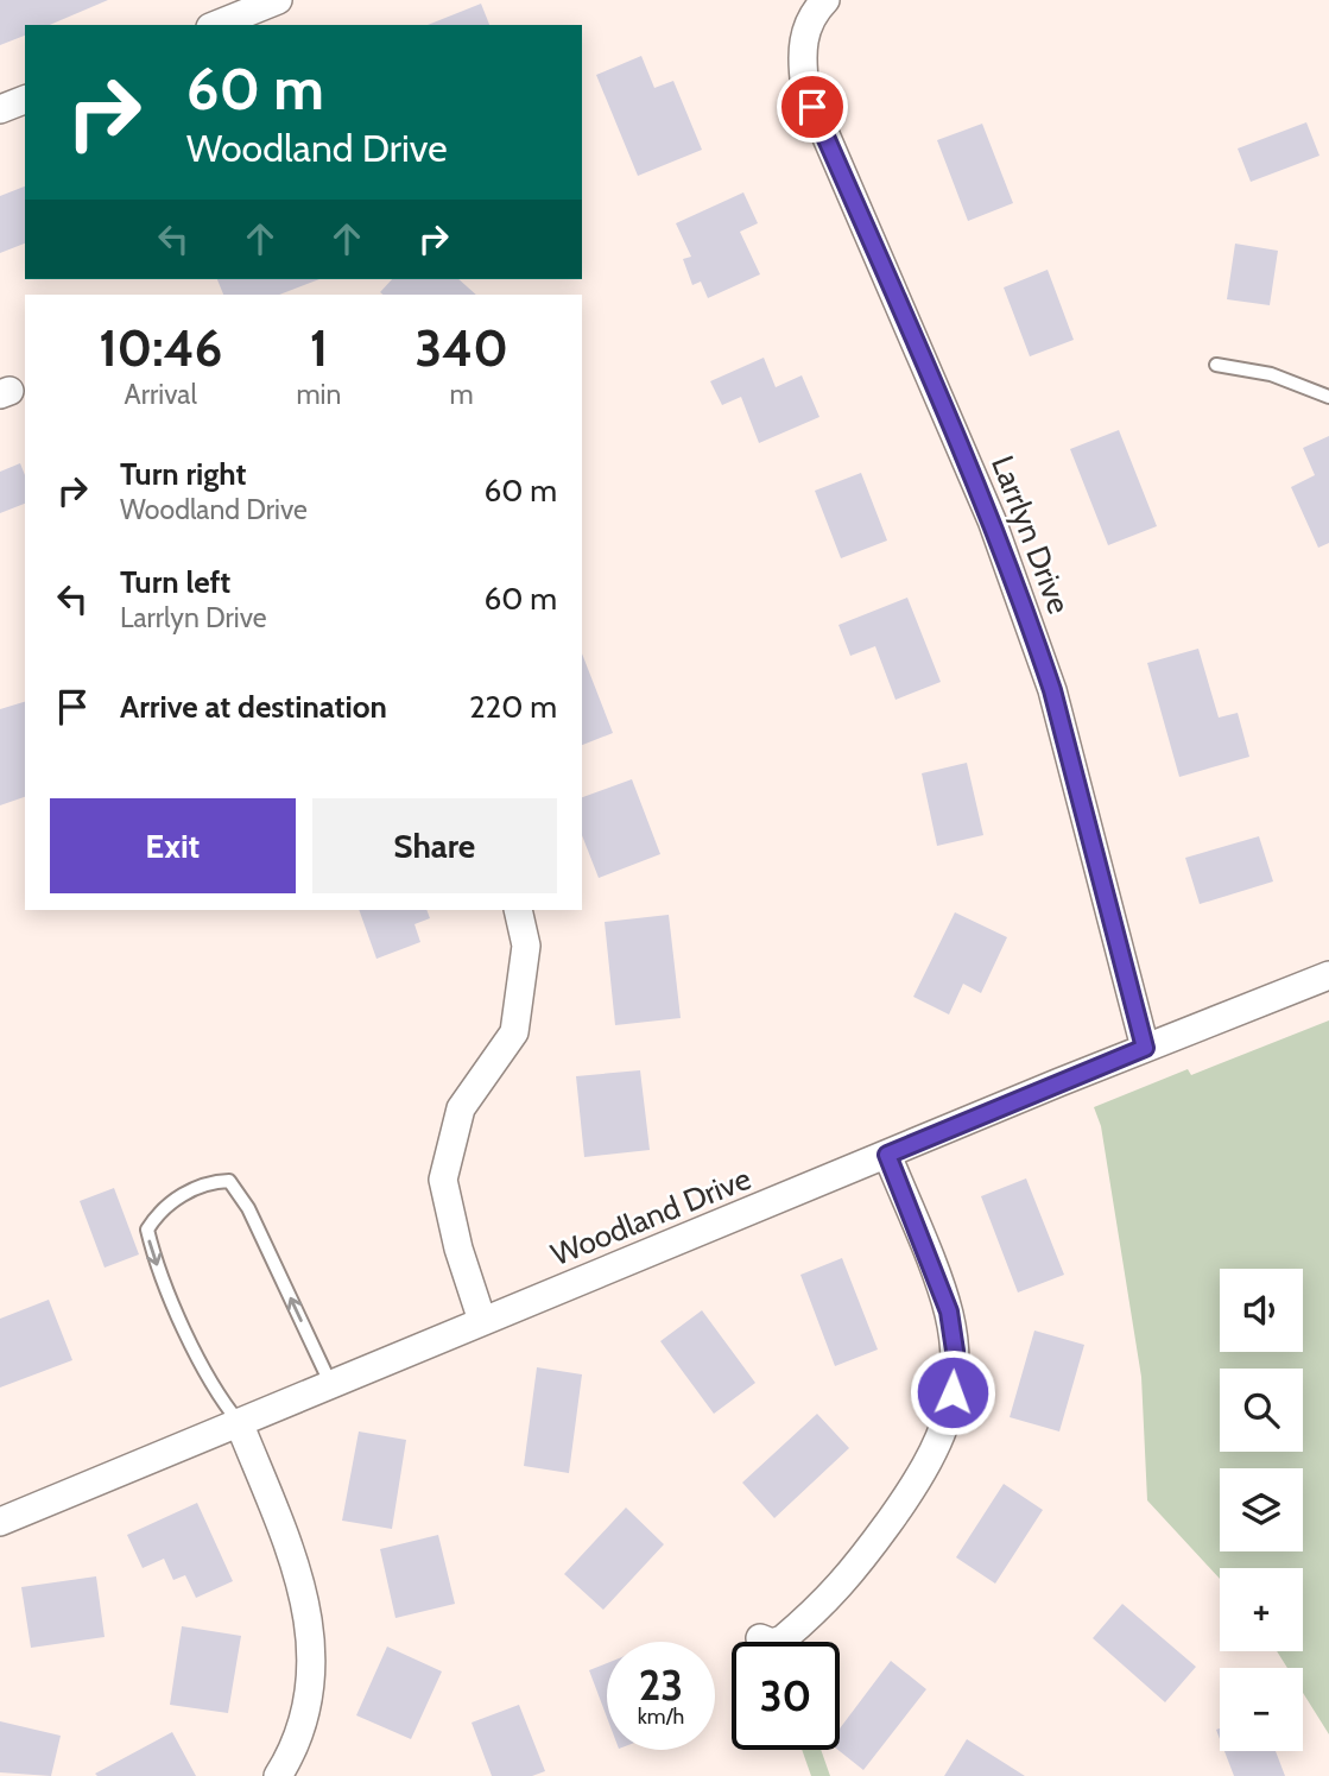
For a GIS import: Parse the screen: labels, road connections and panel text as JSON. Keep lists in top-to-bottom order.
{
  "streets": {
    "street": ["Larrlyn Drive", "Woodland Drive"]
  },
  "crossings": [
    ["Larrlyn Drive", "Woodland Drive"]
  ],
  "page": {
    "turn": ["60 m", "Woodland Drive"],
    "eta": [
      "10:46",
      "Arrival",
      "1",
      "min",
      "340",
      "m"
    ],
    "list": [
      {
        "name": "Turn right",
        "note": "Woodland Drive",
        "value": "60 m"
      },
      {
        "name": "Turn left",
        "note": "Larrlyn Drive",
        "value": "60 m"
      },
      {
        "name": "Arrive at destination",
        "value": "220 m"
      }
    ],
    "buttons": ["Exit", "Share"],
    "map_buttons": ["+", "−"],
    "speed": "23 km/h",
    "limit": "30"
  }
}
